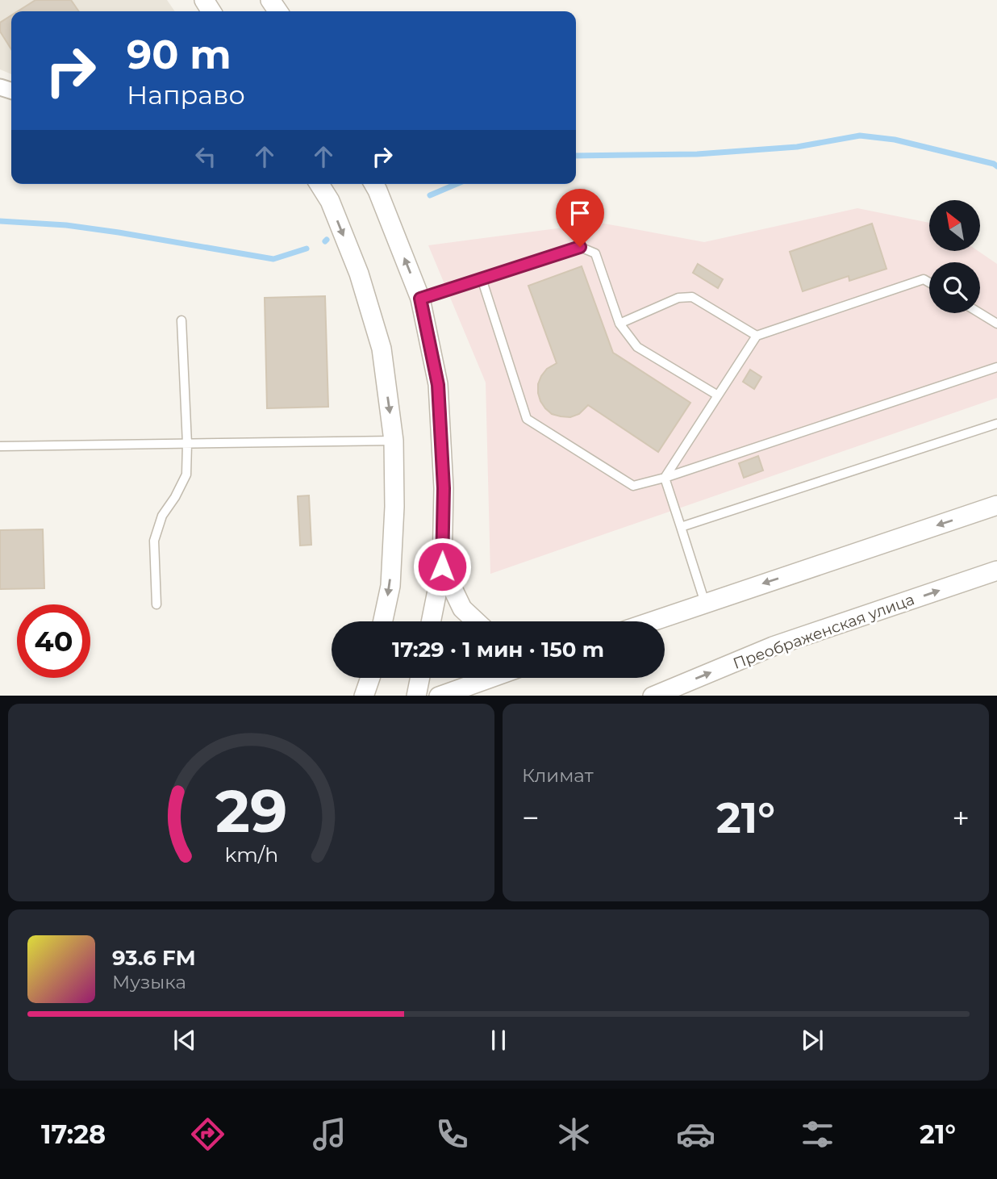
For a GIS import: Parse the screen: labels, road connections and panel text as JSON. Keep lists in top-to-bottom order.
{
  "streets": {
    "street": ["Преображенская улица"]
  },
  "north": "top left",
  "page": {
    "turn": ["90 m", "Направо"],
    "limit": "40",
    "trip": "17:29 · 1 мин · 150 m",
    "tile": "Климат",
    "heat": ["−", "21°", "+"],
    "song": ["93.6 FM", "Музыка"],
    "tabs": ["17:28", "21°"],
    "gauge": ["29", "km/h"]
  }
}
